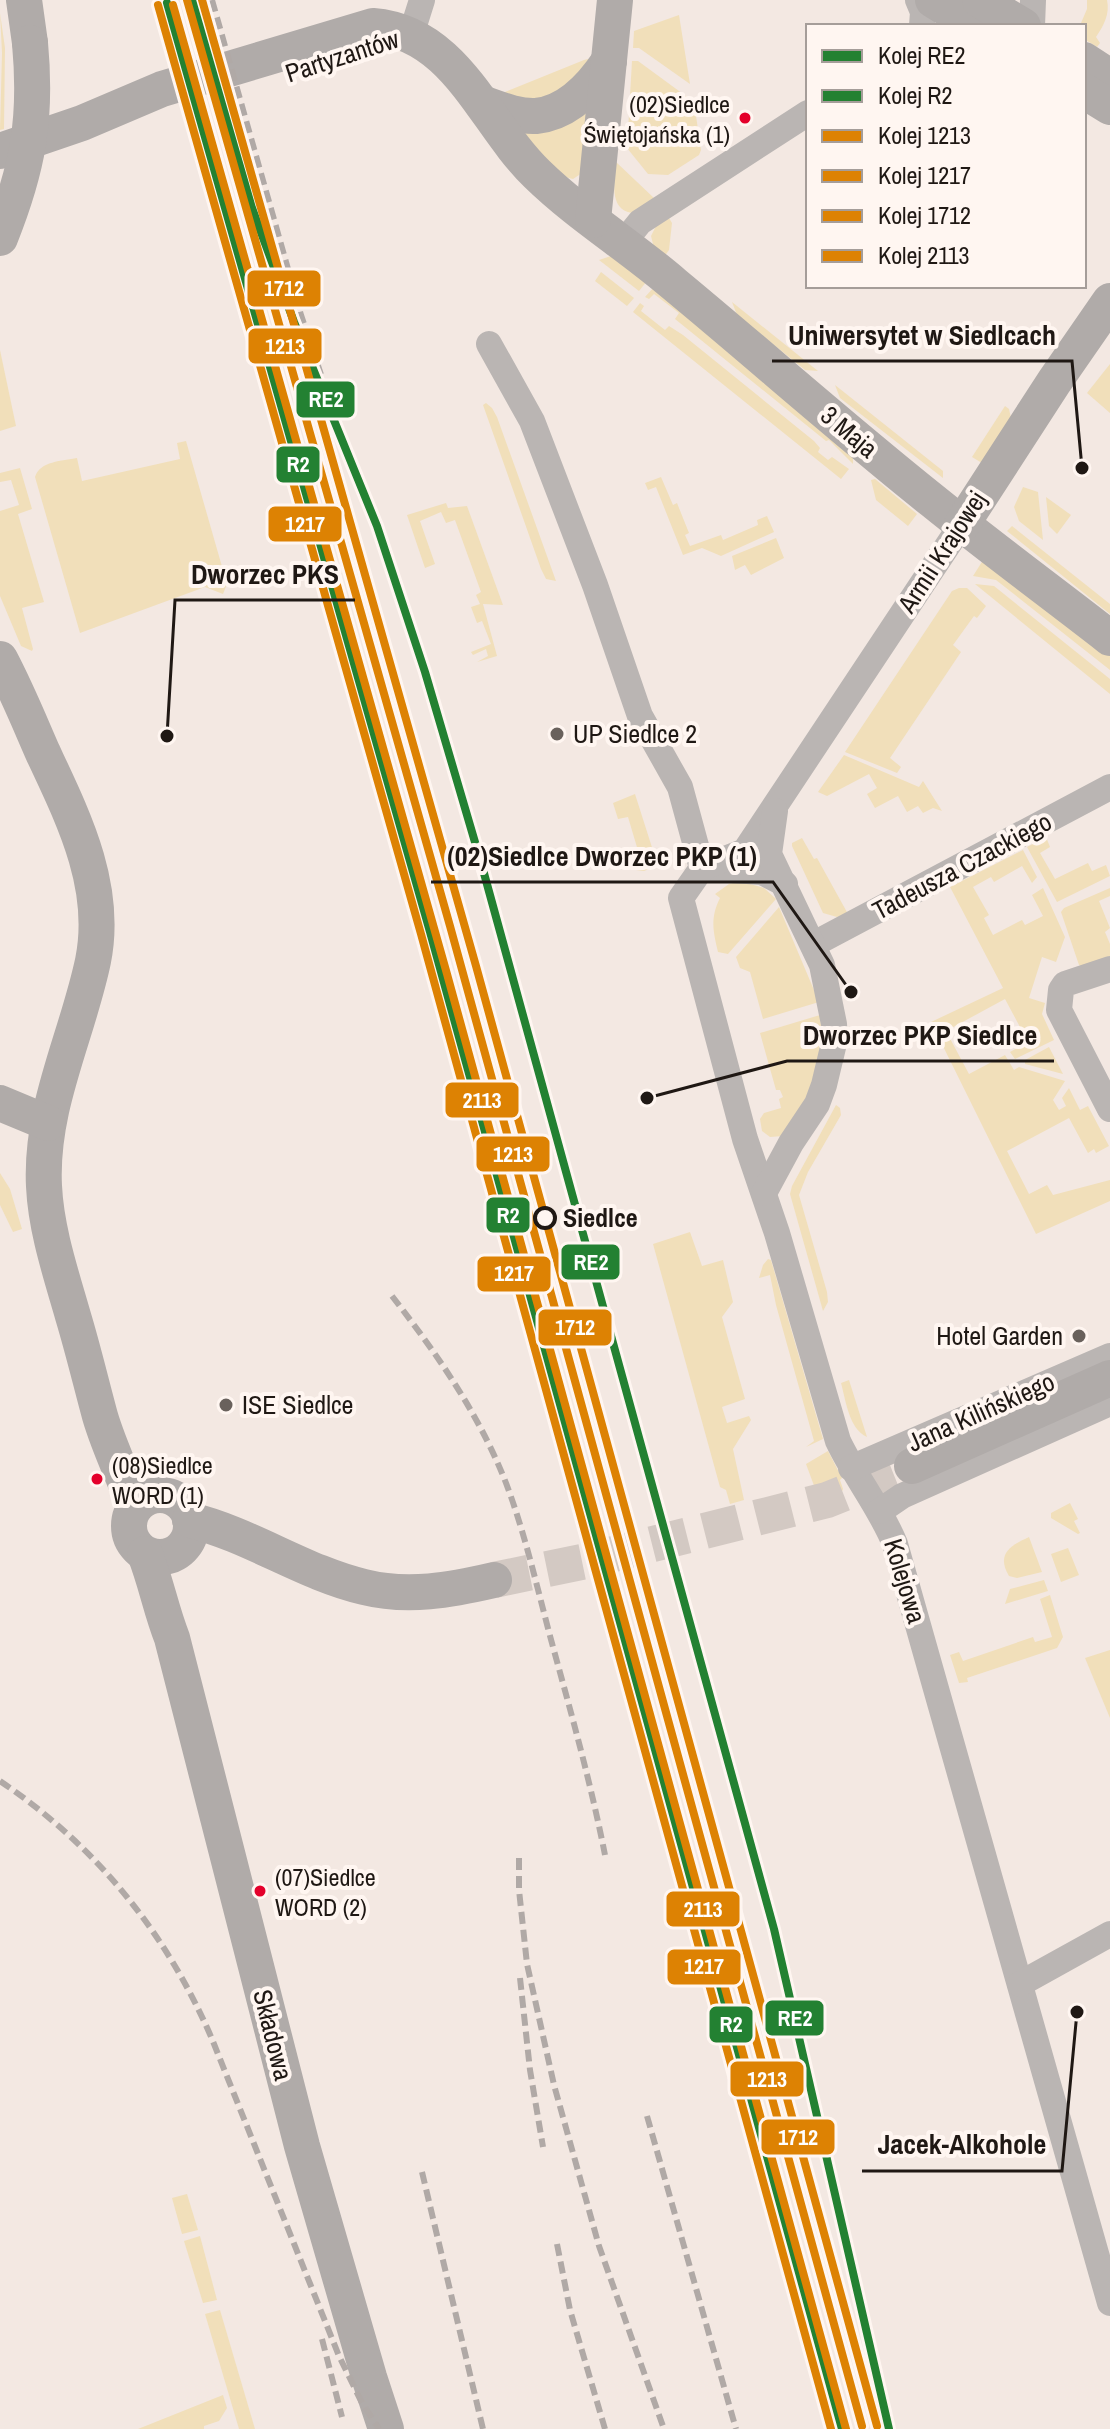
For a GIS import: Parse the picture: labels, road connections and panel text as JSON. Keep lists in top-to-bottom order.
{
  "streets": {
    "main road": [
      "Partyzantów",
      "3 Maja",
      "Armii Krajowej",
      "Jana Kilińskiego",
      "Składowa"
    ],
    "street": ["Tadeusza Czackiego", "Kolejowa"]
  },
  "crossings": [
    ["Partyzantów", "3 Maja"],
    ["3 Maja", "Armii Krajowej"],
    ["Armii Krajowej", "Kolejowa"],
    ["Jana Kilińskiego", "Kolejowa"]
  ],
  "places": [
    "(02)Siedlce Świętojańska (1)",
    "Uniwersytet w Siedlcach",
    "UP Siedlce 2",
    "Dworzec PKS",
    "(02)Siedlce Dworzec PKP (1)",
    "Dworzec PKP Siedlce",
    "Siedlce",
    "Hotel Garden",
    "ISE Siedlce",
    "(08)Siedlce WORD (1)",
    "(07)Siedlce WORD (2)",
    "Jacek-Alkohole"
  ],
  "lines": [
    "rail line RE2",
    "rail line 1213",
    "rail line 1712",
    "rail line R2",
    "rail line 1217",
    "rail line 2113"
  ],
  "legend": [
    "Kolej RE2",
    "Kolej R2",
    "Kolej 1213",
    "Kolej 1217",
    "Kolej 1712",
    "Kolej 2113"
  ]
}
